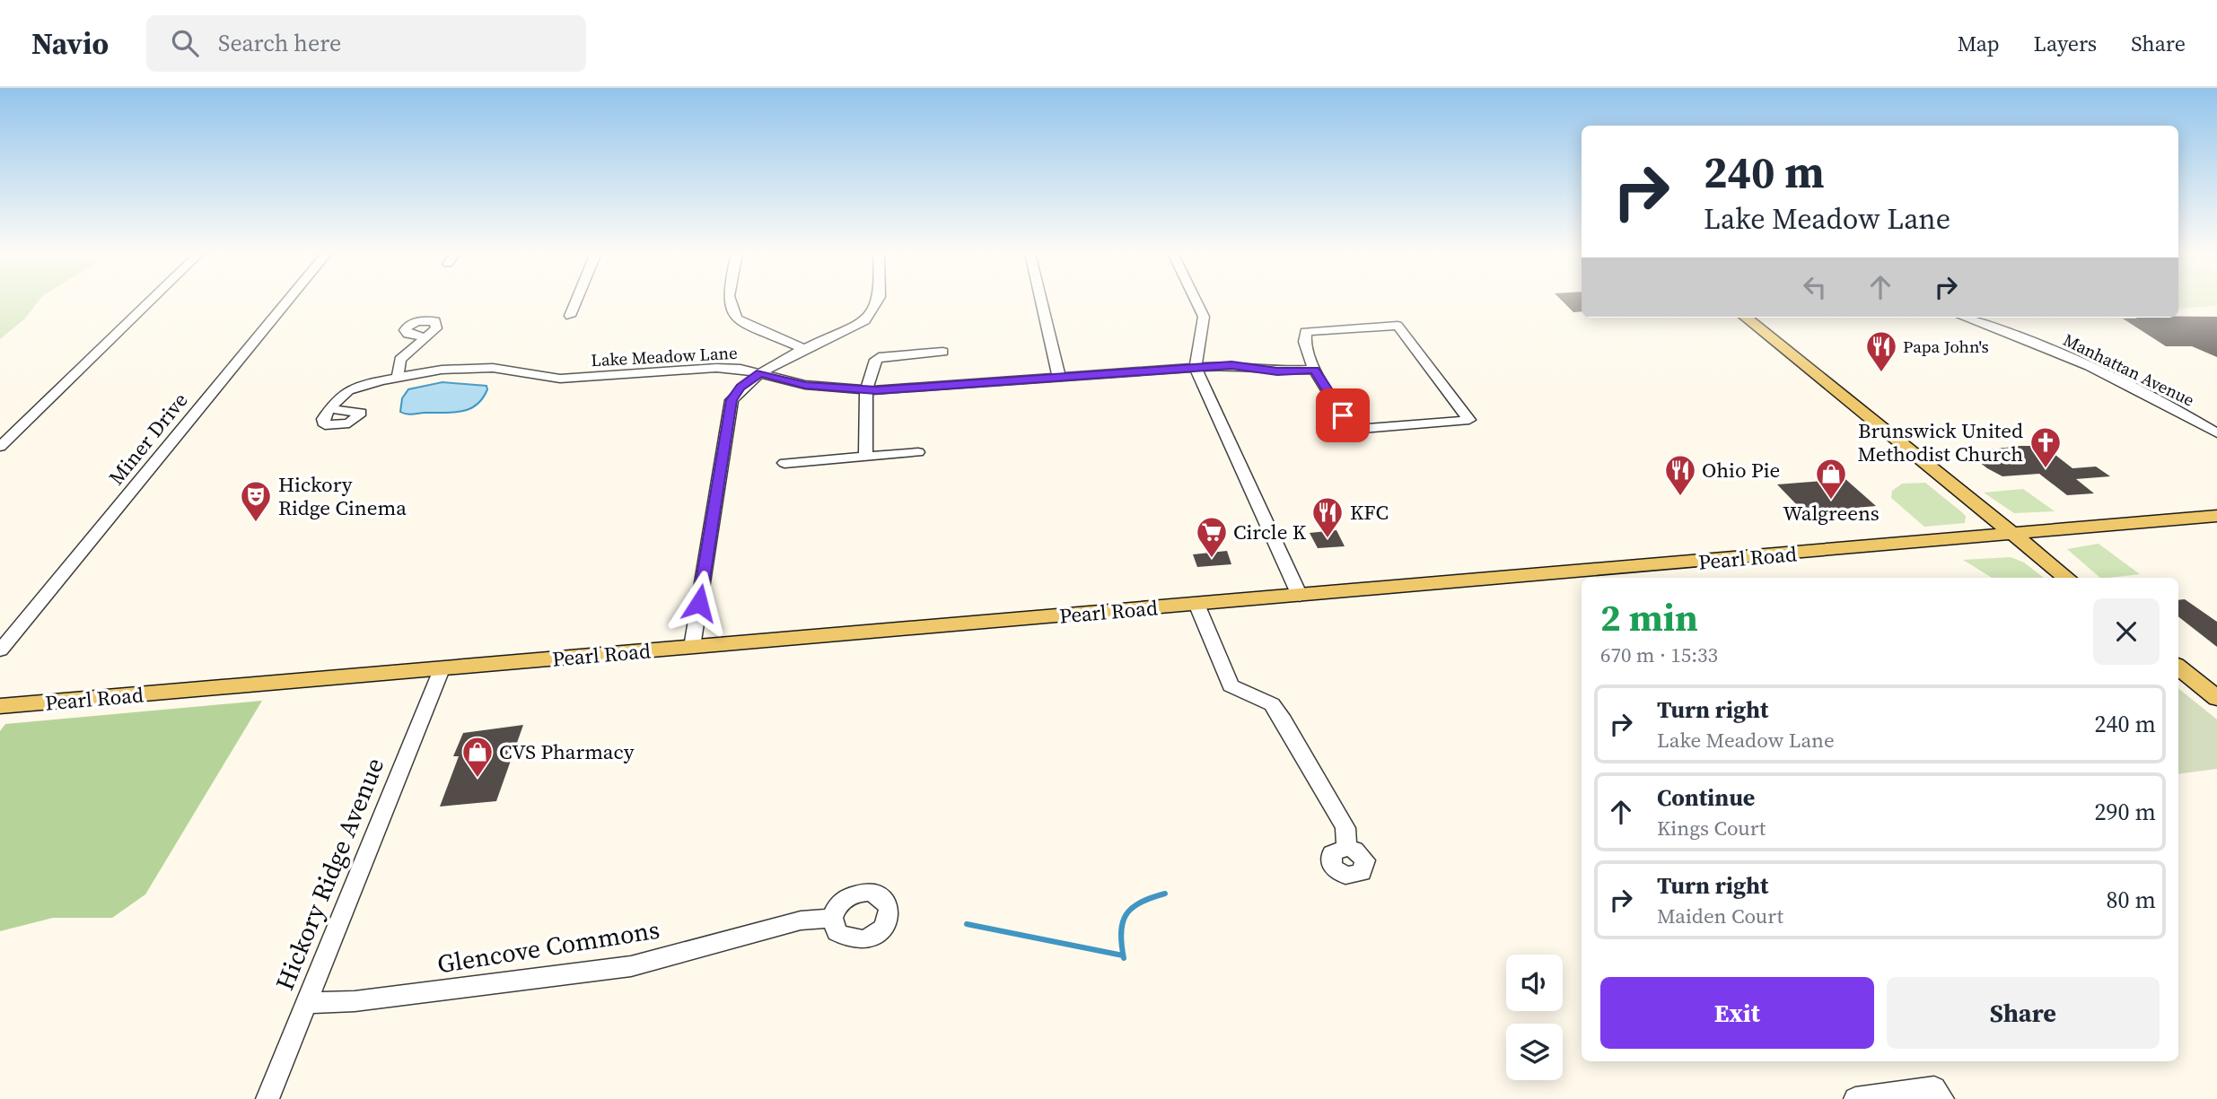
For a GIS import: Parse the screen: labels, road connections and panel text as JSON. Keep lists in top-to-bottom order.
{
  "streets": {
    "main road": ["Pearl Road"],
    "street": [
      "Lake Meadow Lane",
      "Manhattan Avenue",
      "Miner Drive",
      "Hickory Ridge Avenue",
      "Glencove Commons"
    ]
  },
  "crossings": [
    ["Pearl Road", "Hickory Ridge Avenue"],
    ["Hickory Ridge Avenue", "Glencove Commons"]
  ],
  "places": {
    "restaurant": ["Papa John's", "Ohio Pie", "KFC"],
    "church": ["Brunswick United Methodist Church"],
    "shop": ["Walgreens", "CVS Pharmacy"],
    "theatre": ["Hickory Ridge Cinema"],
    "supermarket": ["Circle K"]
  },
  "page": {
    "header": "Navio",
    "search": "Search here",
    "nav": ["Map", "Layers", "Share"],
    "turn": ["240 m", "Lake Meadow Lane"],
    "heading": ["2 min", "670 m · 15:33"],
    "list": [
      {
        "name": "Turn right",
        "note": "Lake Meadow Lane",
        "value": "240 m"
      },
      {
        "name": "Continue",
        "note": "Kings Court",
        "value": "290 m"
      },
      {
        "name": "Turn right",
        "note": "Maiden Court",
        "value": "80 m"
      }
    ],
    "buttons": ["Exit", "Share"]
  }
}
